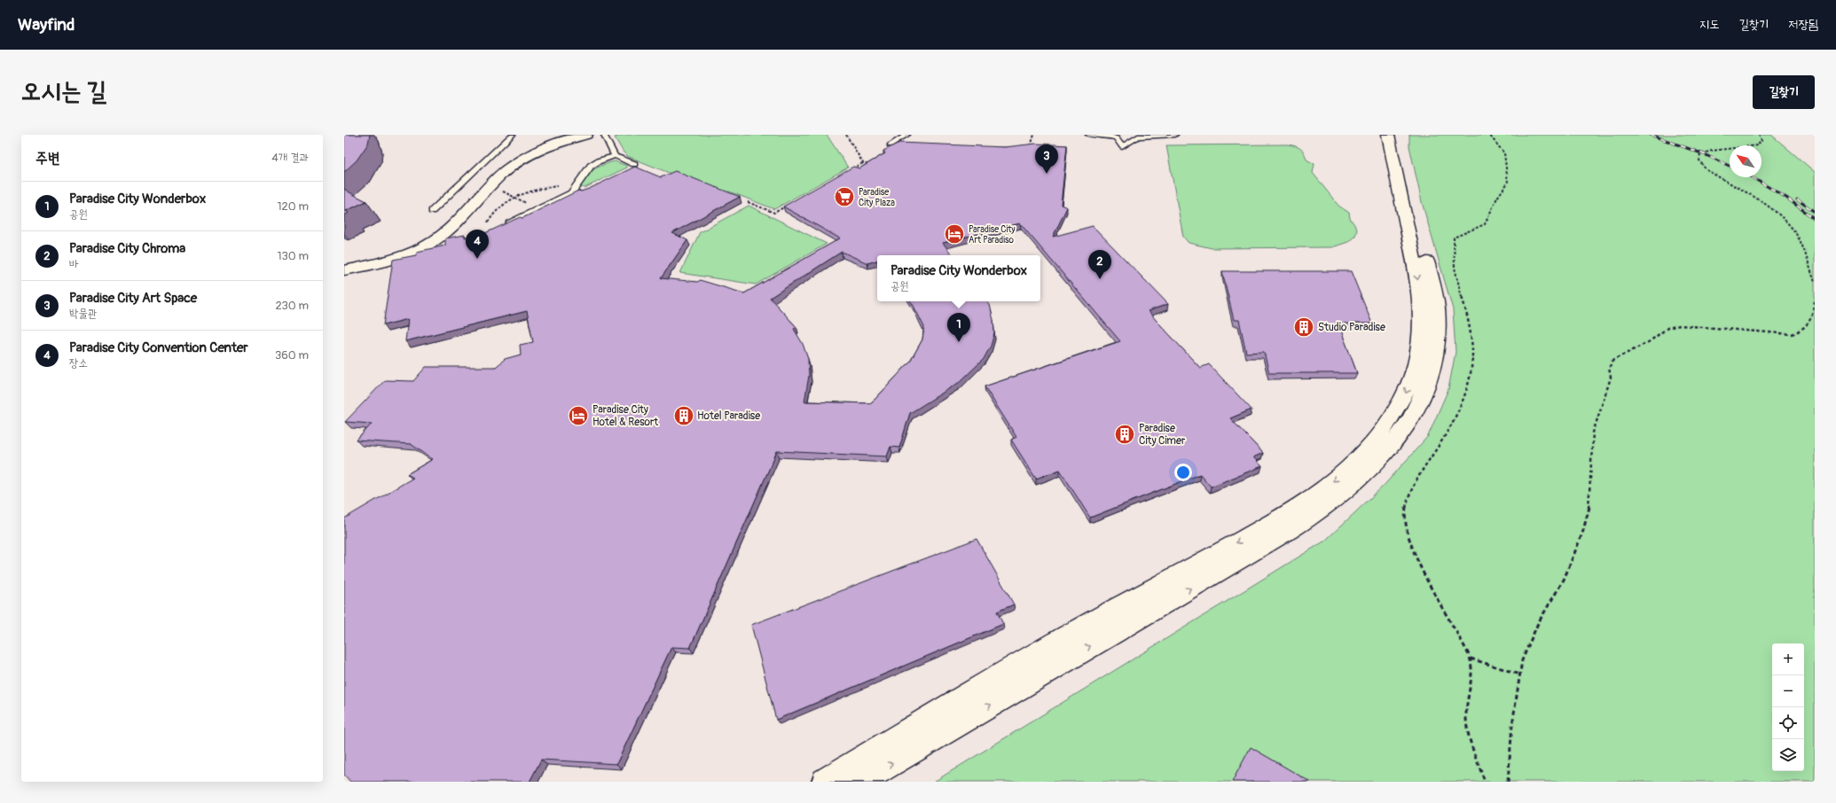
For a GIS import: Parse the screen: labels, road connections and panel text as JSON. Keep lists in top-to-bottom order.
{
  "places": {
    "supermarket": ["Paradise City Plaza"],
    "hotel": ["Paradise City Art Paradiso", "Paradise City Hotel & Resort"],
    "building": ["Studio Paradise", "Hotel Paradise", "Paradise City Cimer"]
  },
  "north": "top left",
  "page": {
    "header": "Wayfind",
    "nav": ["지도", "길찾기", "저장됨"],
    "buttons": "길찾기",
    "title": "오시는 길",
    "heading": ["주변", "4개 결과"],
    "pins": [
      "3",
      "4",
      "2",
      "1"
    ],
    "list": [
      {
        "mark": "1",
        "name": "Paradise City Wonderbox",
        "note": "공원",
        "value": "120 m"
      },
      {
        "mark": "2",
        "name": "Paradise City Chroma",
        "note": "바",
        "value": "130 m"
      },
      {
        "mark": "3",
        "name": "Paradise City Art Space",
        "note": "박물관",
        "value": "230 m"
      },
      {
        "mark": "4",
        "name": "Paradise City Convention Center",
        "note": "장소",
        "value": "360 m"
      }
    ],
    "popup": ["Paradise City Wonderbox", "공원"],
    "map_buttons": ["+", "−"]
  }
}
